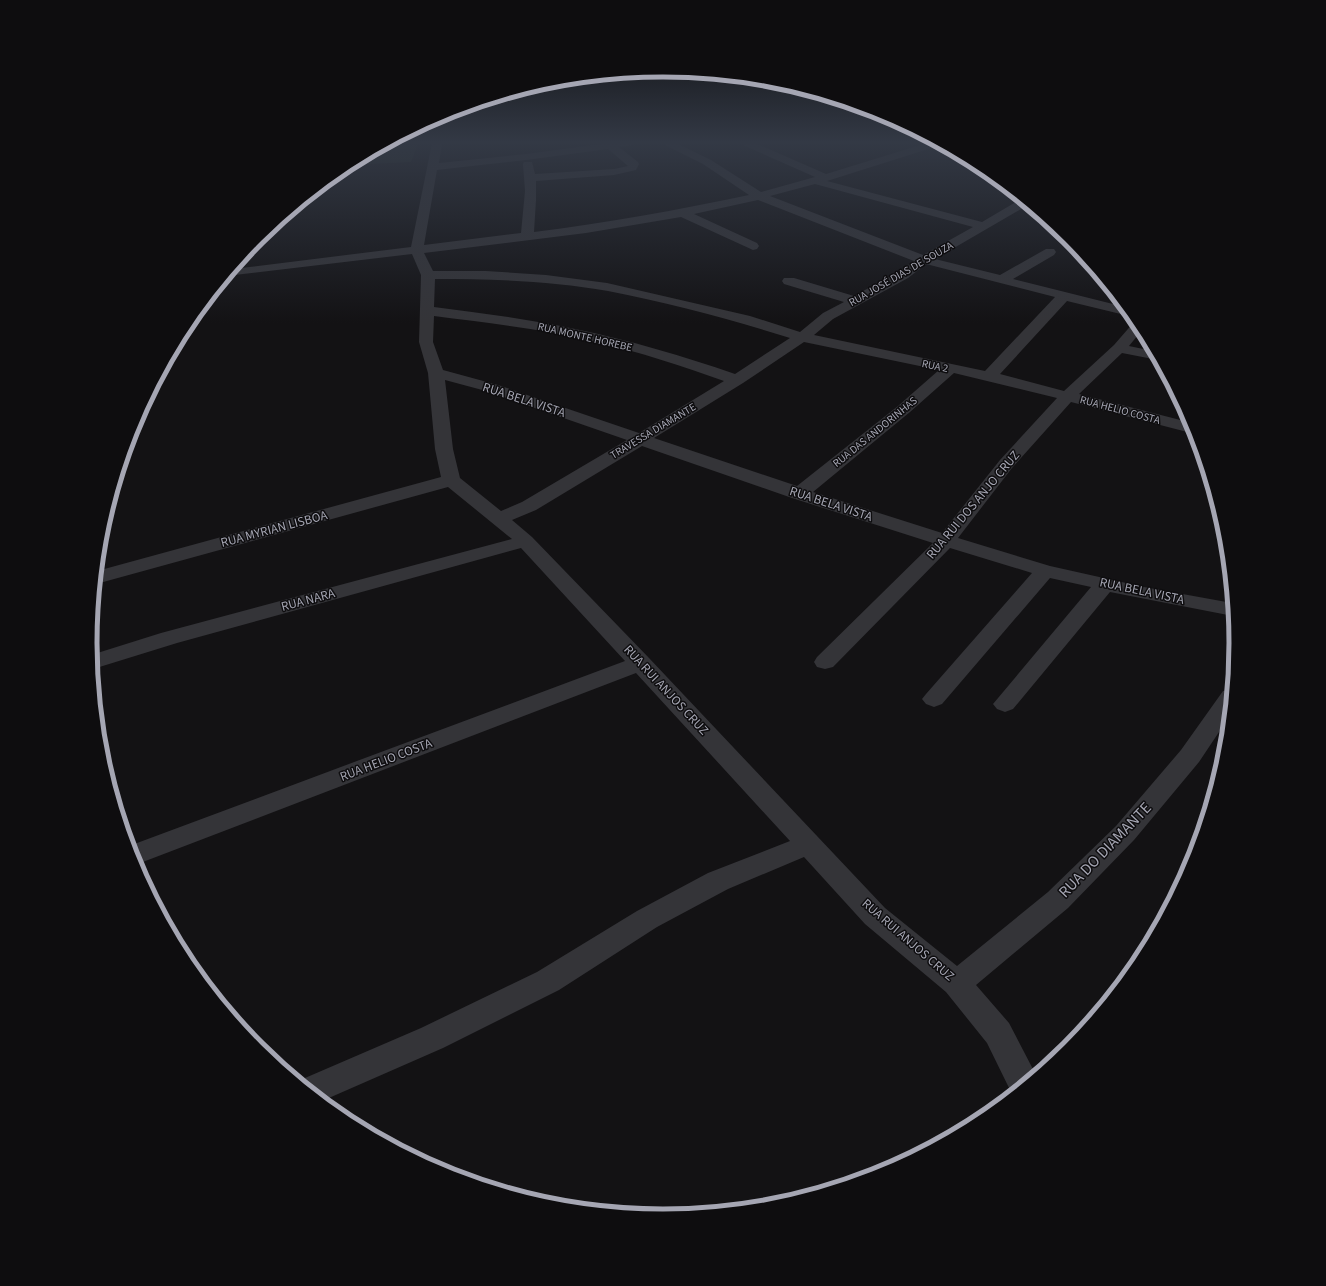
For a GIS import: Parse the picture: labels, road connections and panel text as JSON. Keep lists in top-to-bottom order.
{
  "streets": {
    "street": [
      "RUA JOSÉ DIAS DE SOUZA",
      "RUA MONTE HOREBE",
      "RUA 2",
      "RUA BELA VISTA",
      "RUA HELIO COSTA",
      "TRAVESSA DIAMANTE",
      "RUA DAS ANDORINHAS",
      "RUA RUI DOS ANJO CRUZ",
      "RUA MYRIAN LISBOA",
      "RUA NARA",
      "RUA RUI ANJOS CRUZ",
      "RUA DO DIAMANTE"
    ]
  },
  "crossings": [
    ["RUA JOSÉ DIAS DE SOUZA", "RUA 2"],
    ["RUA JOSÉ DIAS DE SOUZA", "TRAVESSA DIAMANTE"],
    ["RUA MONTE HOREBE", "TRAVESSA DIAMANTE"],
    ["RUA 2", "RUA HELIO COSTA"],
    ["RUA 2", "TRAVESSA DIAMANTE"],
    ["RUA 2", "RUA DAS ANDORINHAS"],
    ["RUA 2", "RUA RUI DOS ANJO CRUZ"],
    ["RUA BELA VISTA", "TRAVESSA DIAMANTE"],
    ["RUA BELA VISTA", "RUA DAS ANDORINHAS"],
    ["RUA BELA VISTA", "RUA RUI DOS ANJO CRUZ"],
    ["RUA HELIO COSTA", "RUA RUI DOS ANJO CRUZ"],
    ["RUA HELIO COSTA", "RUA RUI ANJOS CRUZ"],
    ["TRAVESSA DIAMANTE", "RUA RUI ANJOS CRUZ"],
    ["RUA MYRIAN LISBOA", "RUA RUI ANJOS CRUZ"],
    ["RUA NARA", "RUA RUI ANJOS CRUZ"],
    ["RUA RUI ANJOS CRUZ", "RUA DO DIAMANTE"]
  ]
}
